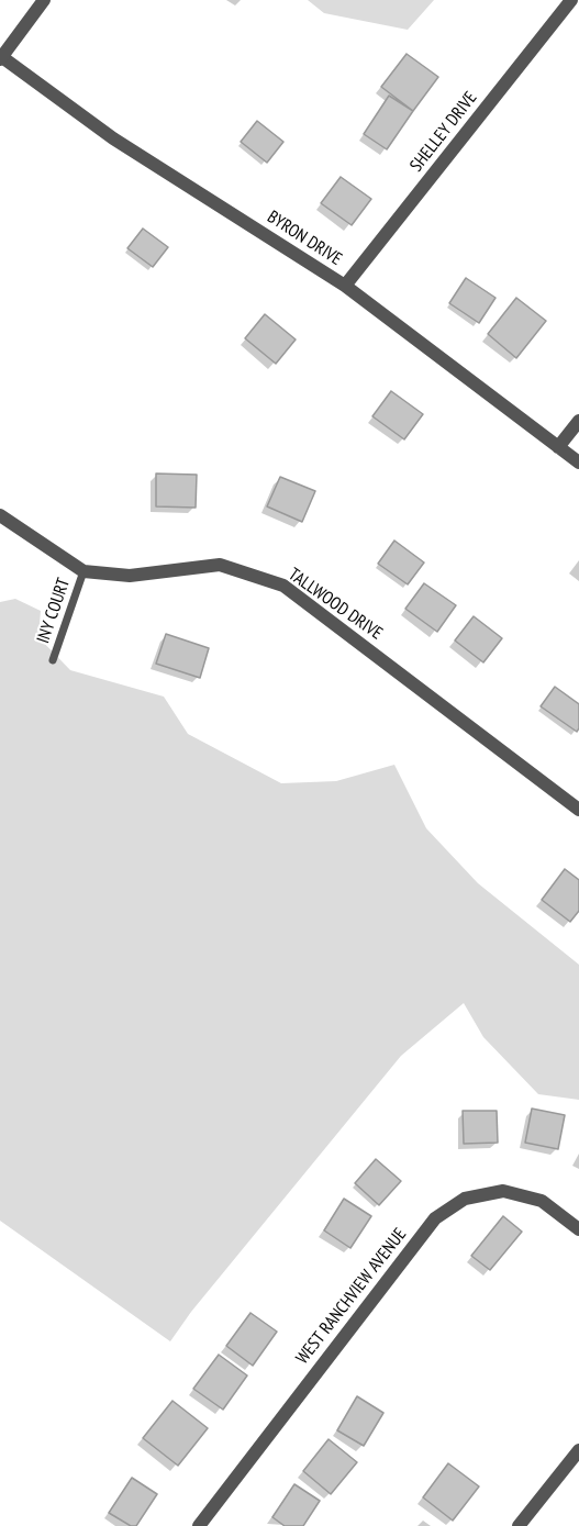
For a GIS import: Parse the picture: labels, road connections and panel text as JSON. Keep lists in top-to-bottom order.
{
  "streets": {
    "street": [
      "SHELLEY DRIVE",
      "BYRON DRIVE",
      "TALLWOOD DRIVE",
      "WEST RANCHVIEW AVENUE"
    ],
    "lane": ["INY COURT"]
  },
  "crossings": [
    ["SHELLEY DRIVE", "BYRON DRIVE"],
    ["TALLWOOD DRIVE", "INY COURT"]
  ]
}
